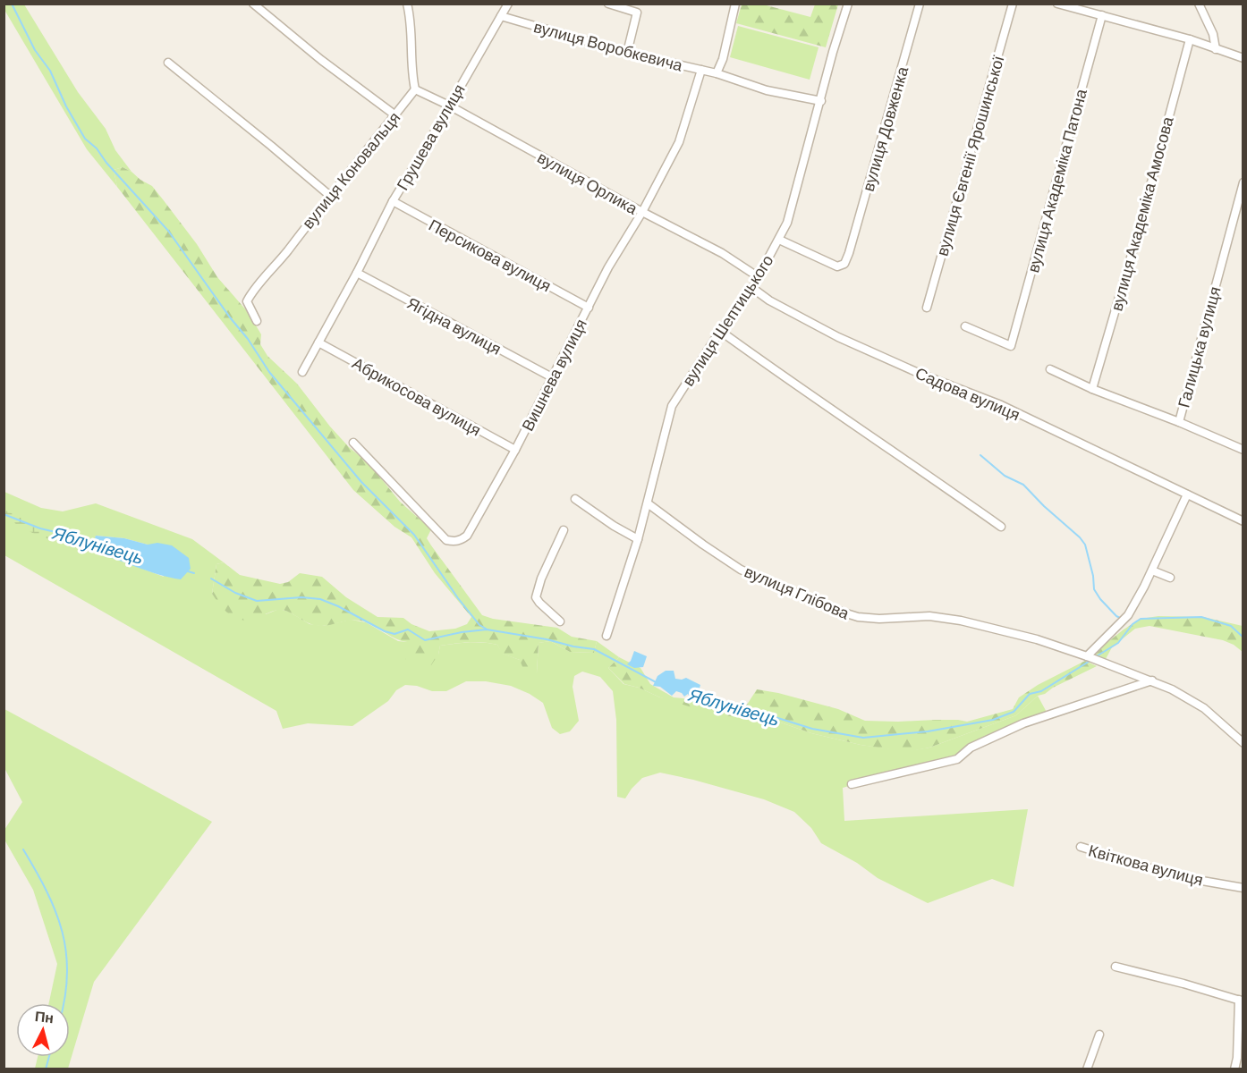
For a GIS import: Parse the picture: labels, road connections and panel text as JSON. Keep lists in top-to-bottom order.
{
  "streets": {
    "street": [
      "вулиця Воробкевича",
      "вулиця Довженка",
      "Грушева вулиця",
      "вулиця Євгенії Ярошинської",
      "вулиця Коновальця",
      "вулиця Академіка Патона",
      "вулиця Орлика",
      "вулиця Академіка Амосова",
      "Персикова вулиця",
      "вулиця Шептицького",
      "Ягідна вулиця",
      "Галицька вулиця",
      "Вишнева вулиця",
      "Садова вулиця",
      "Абрикосова вулиця",
      "вулиця Глібова",
      "Квіткова вулиця"
    ]
  },
  "crossings": [
    ["вулиця Воробкевича", "Грушева вулиця"],
    ["вулиця Воробкевича", "вулиця Шептицького"],
    ["вулиця Воробкевича", "Вишнева вулиця"],
    ["вулиця Довженка", "вулиця Шептицького"],
    ["Грушева вулиця", "вулиця Орлика"],
    ["Грушева вулиця", "Персикова вулиця"],
    ["Грушева вулиця", "Ягідна вулиця"],
    ["Грушева вулиця", "Абрикосова вулиця"],
    ["вулиця Коновальця", "вулиця Орлика"],
    ["вулиця Орлика", "вулиця Шептицького"],
    ["вулиця Орлика", "Вишнева вулиця"],
    ["вулиця Академіка Амосова", "Галицька вулиця"],
    ["Персикова вулиця", "Вишнева вулиця"],
    ["вулиця Шептицького", "Садова вулиця"],
    ["вулиця Шептицького", "вулиця Глібова"],
    ["Ягідна вулиця", "Вишнева вулиця"],
    ["Вишнева вулиця", "Абрикосова вулиця"]
  ],
  "water": ["Яблунівець"],
  "north": "top"
}
